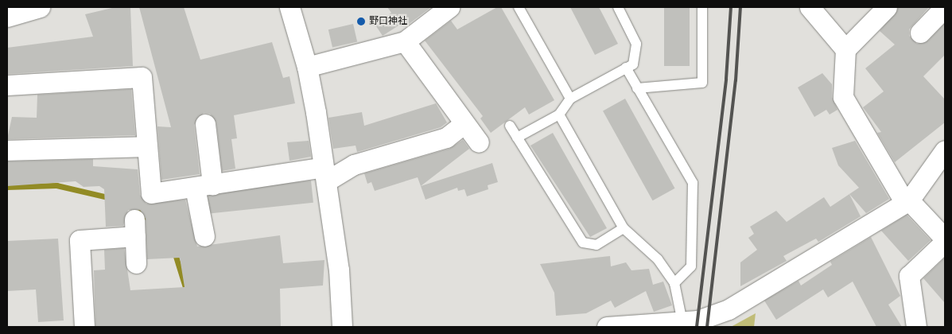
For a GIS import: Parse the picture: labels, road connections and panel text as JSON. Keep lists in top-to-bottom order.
{
  "places": ["野口神社"]
}
